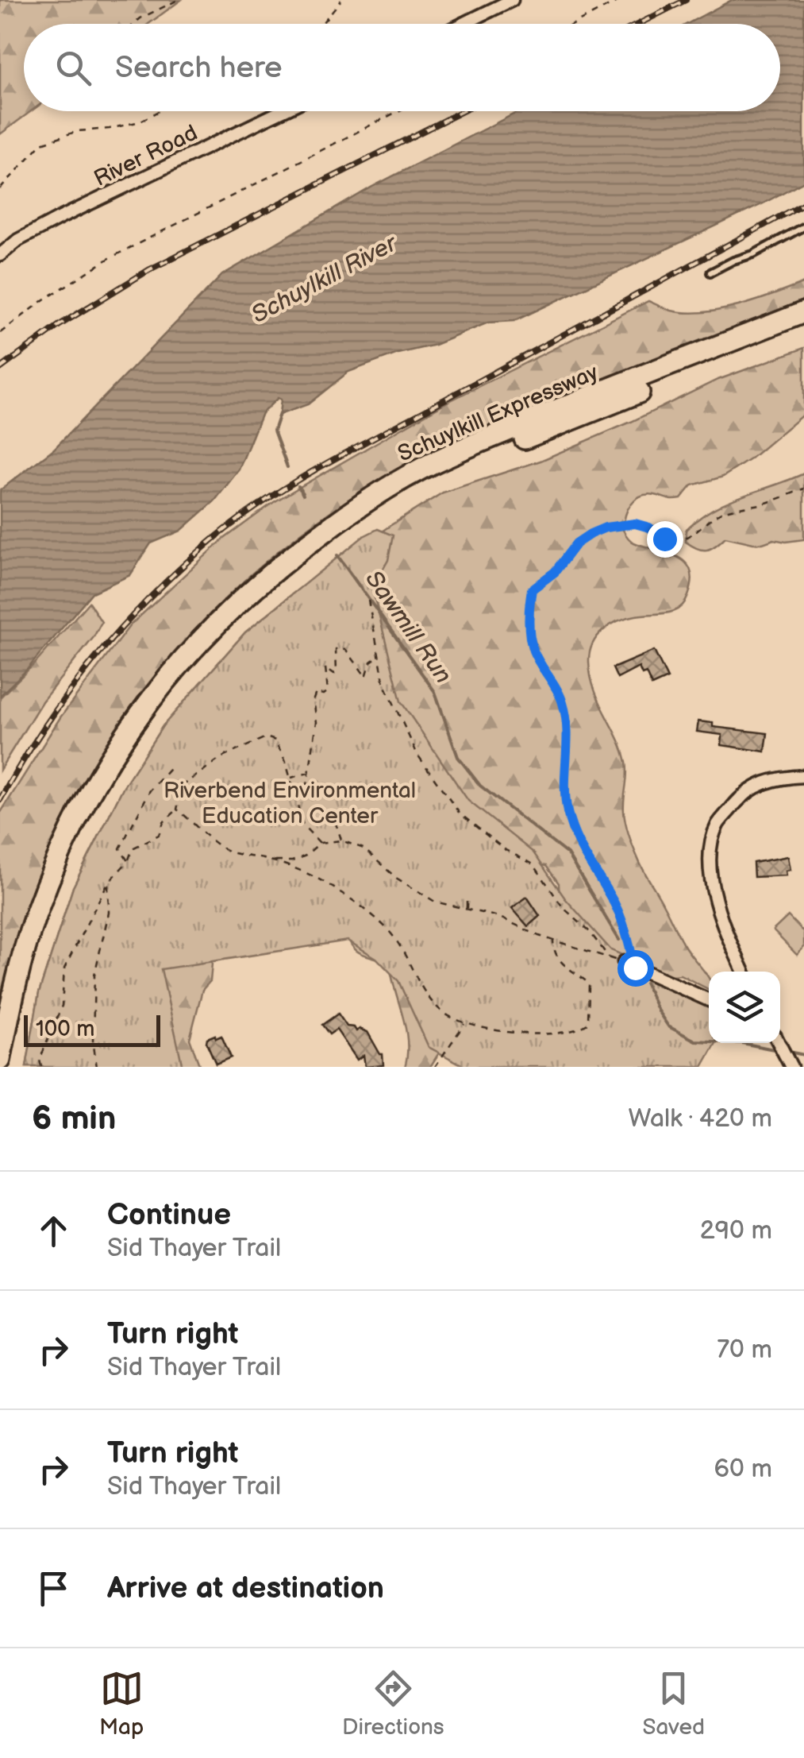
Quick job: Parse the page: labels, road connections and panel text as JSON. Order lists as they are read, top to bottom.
{
  "streets": {
    "highway": ["Schuylkill Expressway"],
    "street": ["River Road"]
  },
  "water": ["Schuylkill River", "Sawmill Run"],
  "parks": ["Riverbend Environmental Education Center"],
  "scale_bar": "100 m",
  "page": {
    "search": "Search here",
    "scale": "100 m",
    "heading": ["6 min", "Walk · 420 m"],
    "list": [
      ["Continue", "Sid Thayer Trail", "290 m"],
      ["Turn right", "Sid Thayer Trail", "70 m"],
      ["Turn right", "Sid Thayer Trail", "60 m"],
      "Arrive at destination"
    ],
    "nav": ["Map", "Directions", "Saved"]
  }
}
